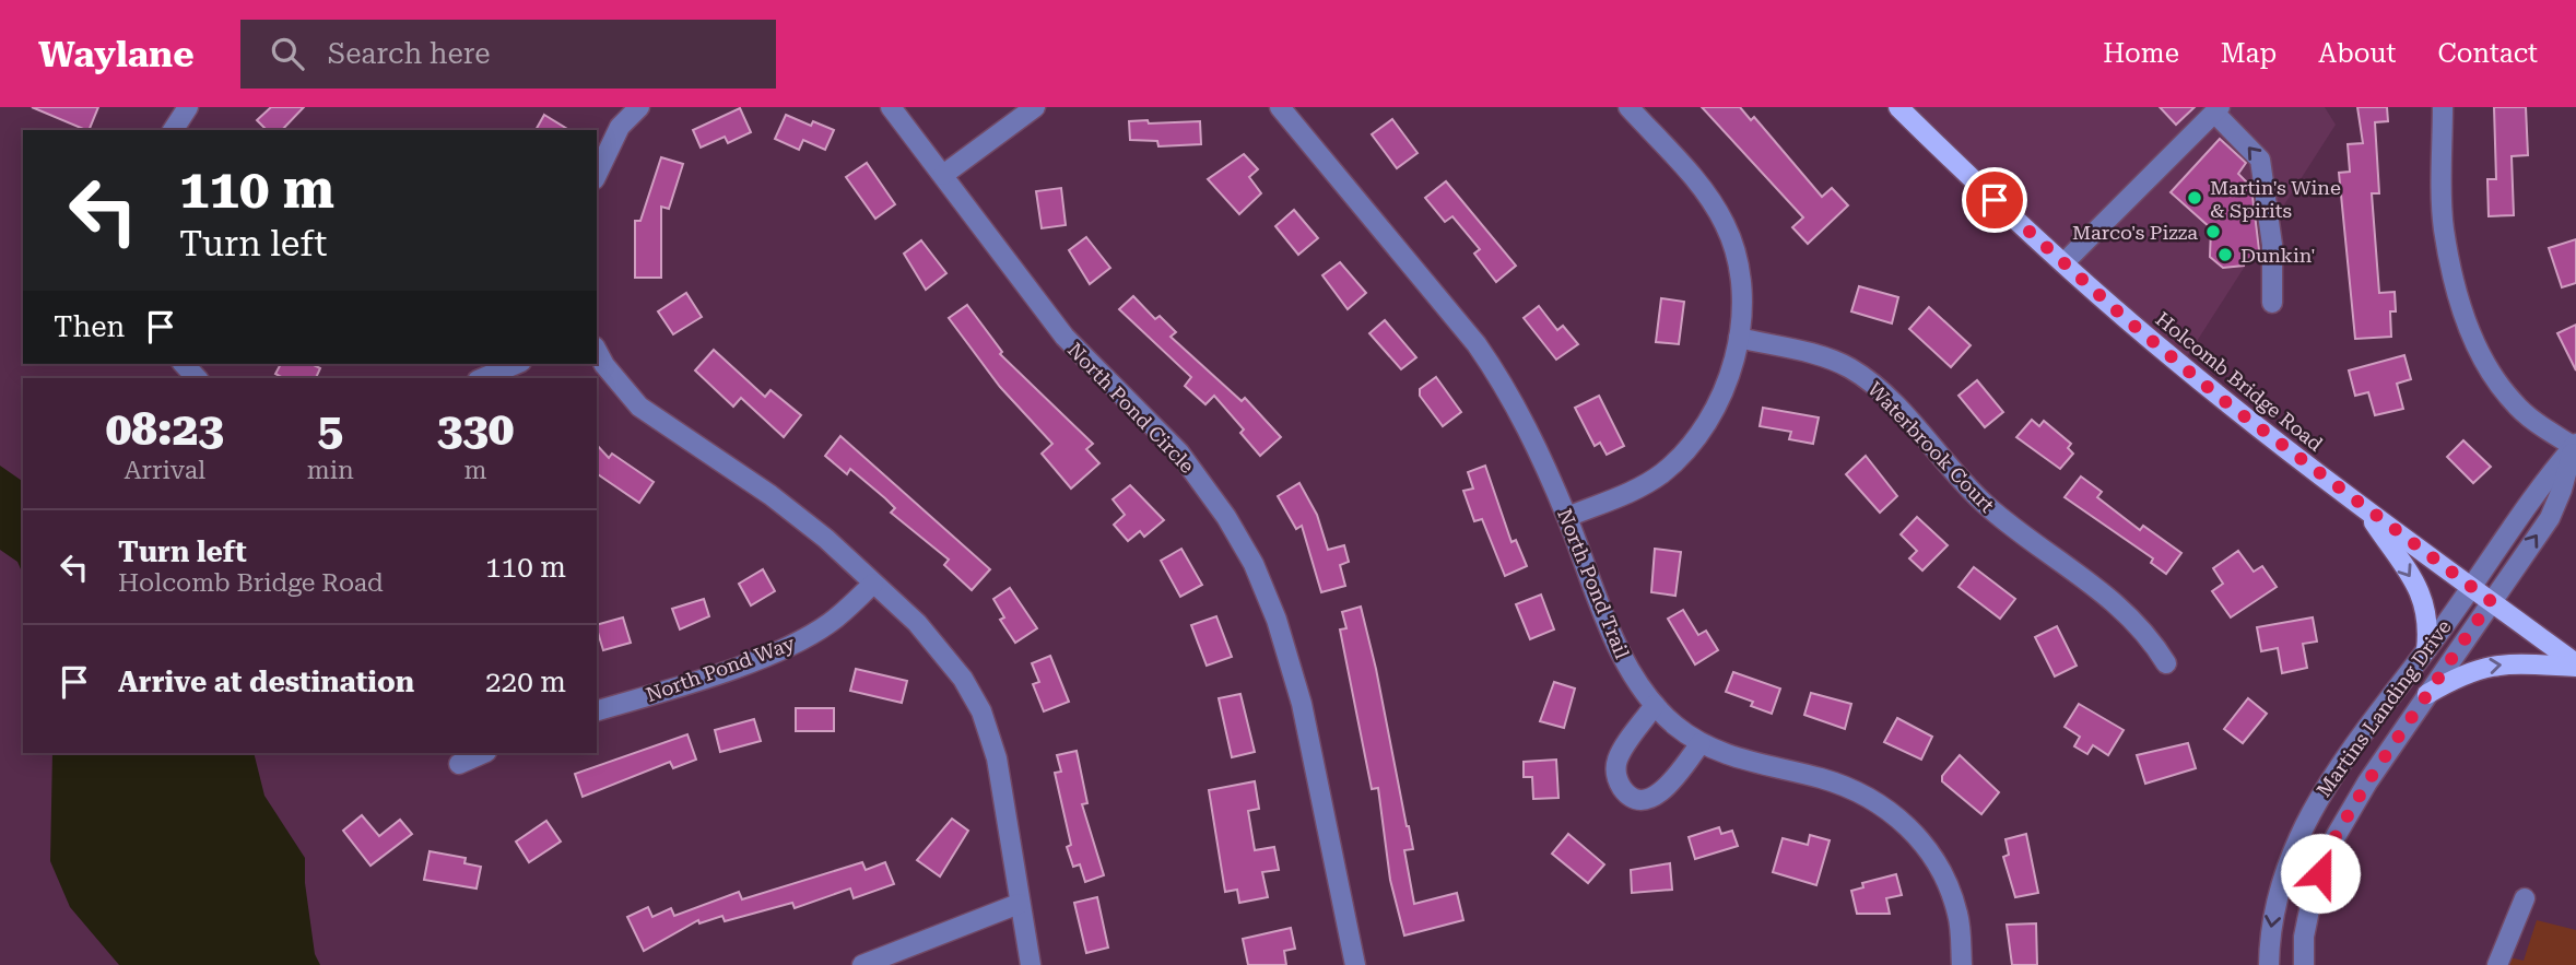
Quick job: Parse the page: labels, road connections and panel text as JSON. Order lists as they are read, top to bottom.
{
  "streets": {
    "main road": ["Holcomb Bridge Road"],
    "street": [
      "North Pond Circle",
      "Waterbrook Court",
      "North Pond Trail",
      "North Pond Way",
      "Martins Landing Drive"
    ]
  },
  "crossings": [
    ["Holcomb Bridge Road", "Martins Landing Drive"]
  ],
  "places": ["Martin's Wine & Spirits", "Marco's Pizza", "Dunkin'"],
  "page": {
    "header": "Waylane",
    "search": "Search here",
    "nav": [
      "Home",
      "Map",
      "About",
      "Contact"
    ],
    "turn": ["110 m", "Turn left"],
    "then": "Then",
    "eta": [
      "08:23",
      "Arrival",
      "5",
      "min",
      "330",
      "m"
    ],
    "list": [
      {
        "name": "Turn left",
        "note": "Holcomb Bridge Road",
        "value": "110 m"
      },
      {
        "name": "Arrive at destination",
        "value": "220 m"
      }
    ]
  }
}
